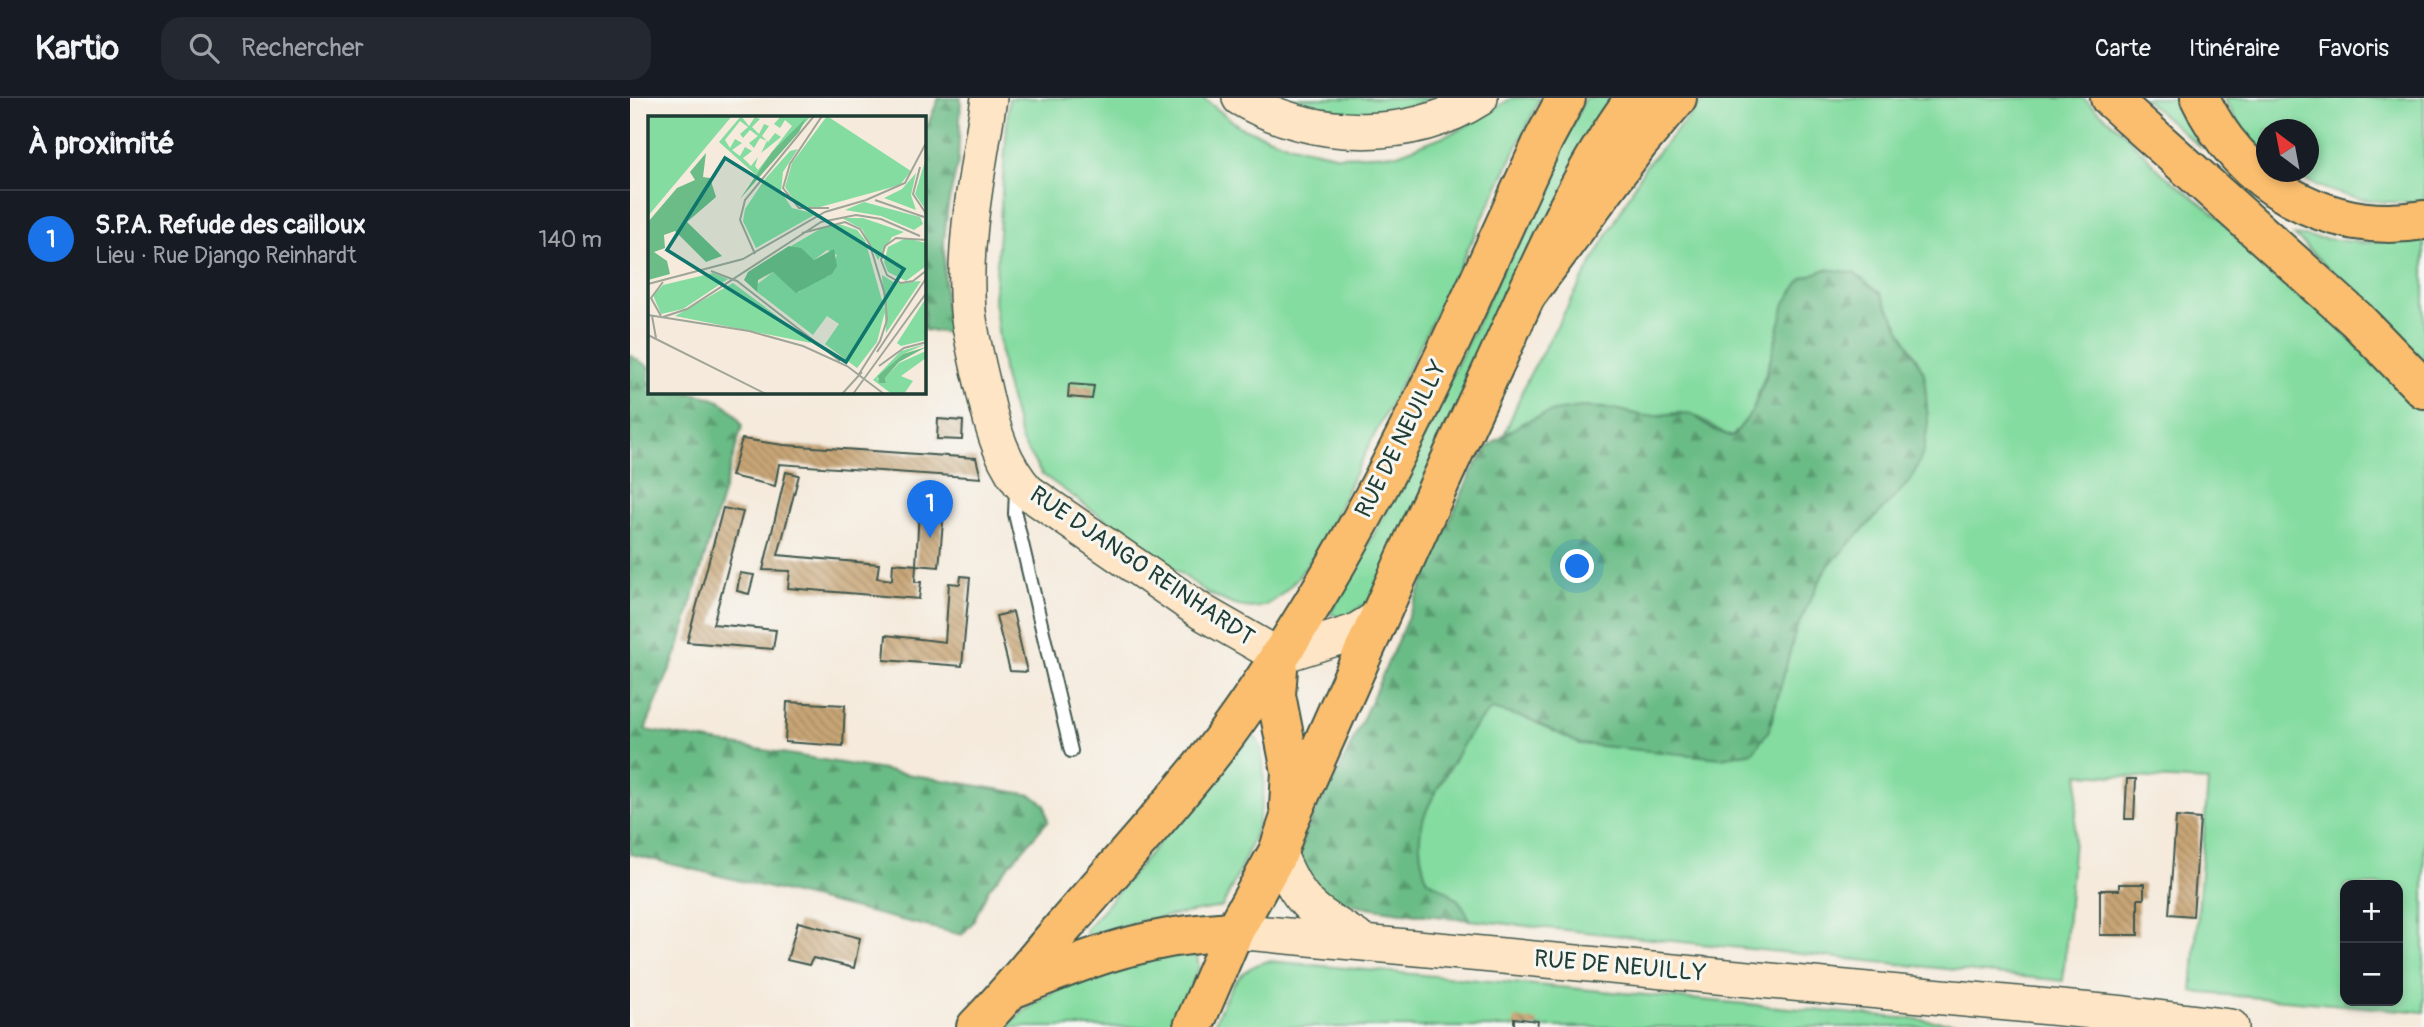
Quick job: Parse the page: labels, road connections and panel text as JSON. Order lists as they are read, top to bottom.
{
  "streets": {
    "main road": ["RUE DE NEUILLY", "RUE DJANGO REINHARDT"]
  },
  "crossings": [
    ["RUE DE NEUILLY", "RUE DJANGO REINHARDT"]
  ],
  "north": "top left",
  "page": {
    "header": "Kartio",
    "search": "Rechercher",
    "nav": ["Carte", "Itinéraire", "Favoris"],
    "heading": "À proximité",
    "list": [
      {
        "mark": "1",
        "name": "S.P.A. Refude des cailloux",
        "note": "Lieu · Rue Django Reinhardt",
        "value": "140 m"
      }
    ],
    "pins": "1",
    "map_buttons": ["+", "−"]
  }
}
